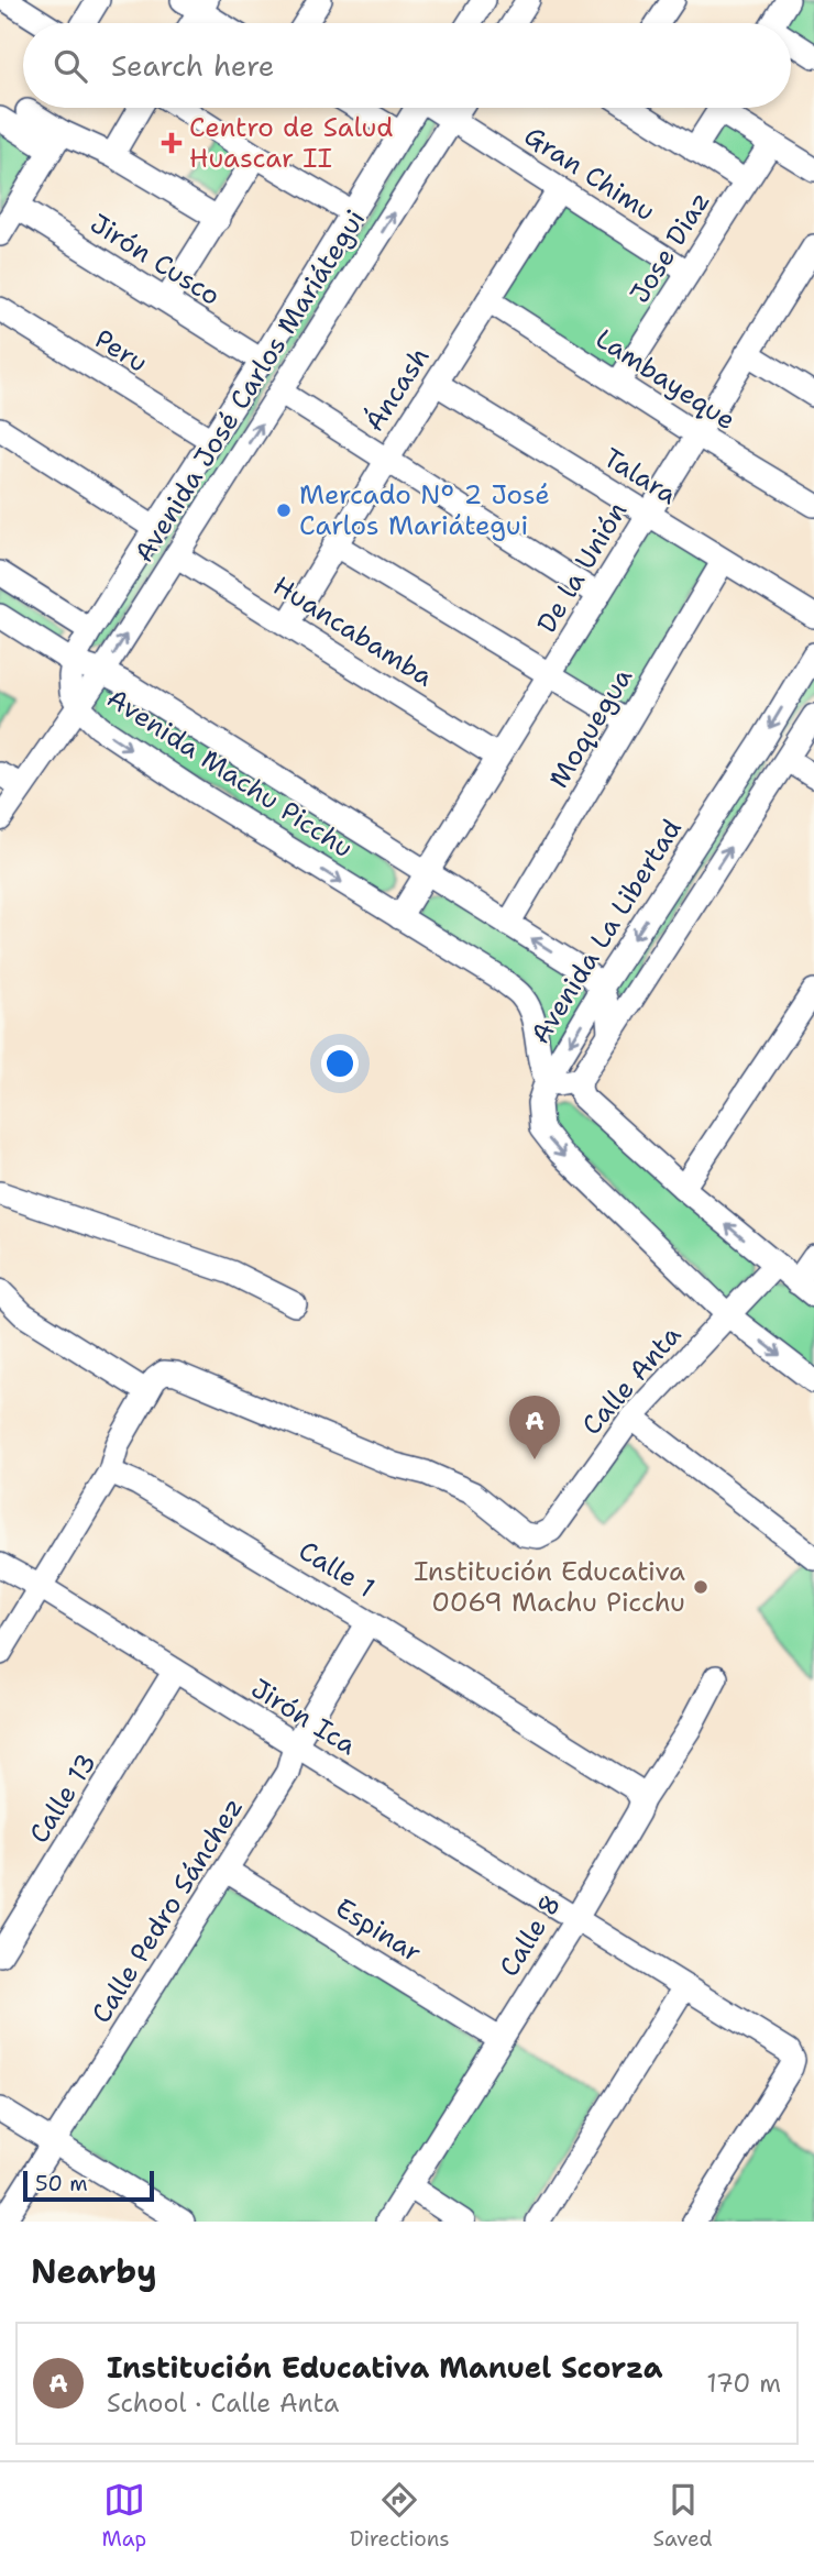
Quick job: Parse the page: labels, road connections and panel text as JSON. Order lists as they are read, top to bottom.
{
  "streets": {
    "street": [
      "Gran Chimu",
      "Jose Diaz",
      "Jirón Cusco",
      "Peru",
      "Lambayeque",
      "Avenida José Carlos Mariátegui",
      "Áncash",
      "Talara",
      "De la Unión",
      "Huancabamba",
      "Moquegua",
      "Avenida Machu Picchu",
      "Avenida La Libertad",
      "Calle Anta",
      "Calle 1",
      "Jirón Ica",
      "Calle 13",
      "Calle Pedro Sánchez",
      "Espinar",
      "Calle 8"
    ]
  },
  "crossings": [
    ["Gran Chimu", "Jose Diaz"],
    ["Gran Chimu", "Avenida José Carlos Mariátegui"],
    ["Gran Chimu", "Áncash"],
    ["Jose Diaz", "Lambayeque"],
    ["Jirón Cusco", "Avenida José Carlos Mariátegui"],
    ["Peru", "Avenida José Carlos Mariátegui"],
    ["Lambayeque", "Áncash"],
    ["Lambayeque", "De la Unión"],
    ["Avenida José Carlos Mariátegui", "Huancabamba"],
    ["Avenida José Carlos Mariátegui", "Avenida Machu Picchu"],
    ["Áncash", "Talara"],
    ["Áncash", "Huancabamba"],
    ["Talara", "De la Unión"],
    ["Talara", "Moquegua"],
    ["De la Unión", "Huancabamba"],
    ["De la Unión", "Avenida Machu Picchu"],
    ["Moquegua", "Avenida Machu Picchu"],
    ["Avenida Machu Picchu", "Avenida La Libertad"],
    ["Avenida Machu Picchu", "Calle Anta"],
    ["Calle 1", "Calle Pedro Sánchez"],
    ["Calle 1", "Calle 8"],
    ["Jirón Ica", "Calle 13"],
    ["Jirón Ica", "Calle Pedro Sánchez"],
    ["Jirón Ica", "Calle 8"],
    ["Calle Pedro Sánchez", "Espinar"],
    ["Espinar", "Calle 8"]
  ],
  "places": {
    "health": ["Centro de Salud Huascar II"],
    "other": ["Mercado Nº 2 José Carlos Mariátegui", "Institución Educativa 0069 Machu Picchu"]
  },
  "scale_bar": "50 m",
  "page": {
    "search": "Search here",
    "pins": "A",
    "scale": "50 m",
    "heading": "Nearby",
    "list": [
      {
        "mark": "A",
        "name": "Institución Educativa Manuel Scorza",
        "note": "School · Calle Anta",
        "value": "170 m"
      }
    ],
    "nav": ["Map", "Directions", "Saved"]
  }
}
